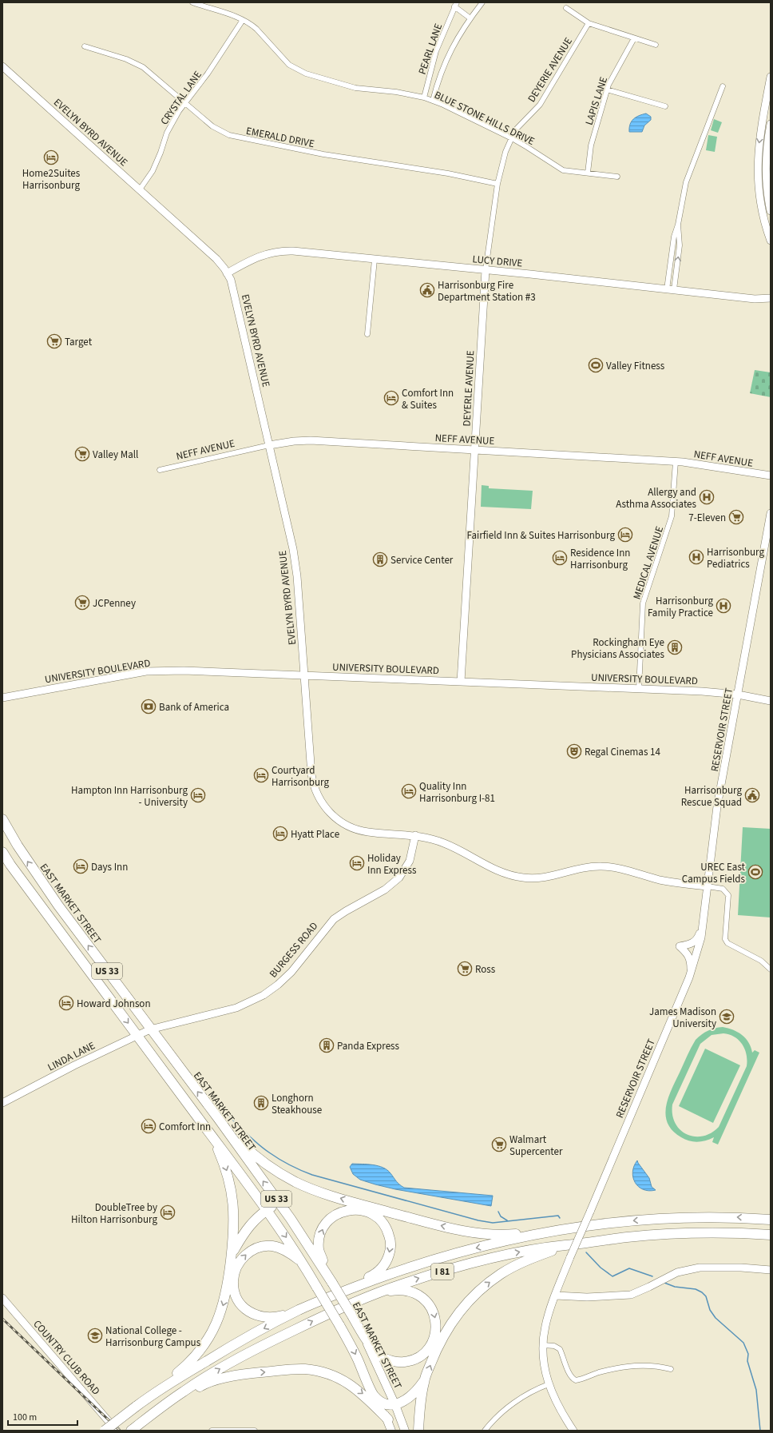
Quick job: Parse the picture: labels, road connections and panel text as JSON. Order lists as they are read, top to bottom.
{
  "streets": {
    "highway": ["EAST MARKET STREET", "US 33", "I 81"],
    "street": [
      "PEARL LANE",
      "DEYERIE AVENUE",
      "CRYSTAL LANE",
      "LAPIS LANE",
      "BLUE STONE HILLS DRIVE",
      "EVELYN BYRD AVENUE",
      "EMERALD DRIVE",
      "LUCY DRIVE",
      "DEYERLE AVENUE",
      "NEFF AVENUE",
      "MEDICAL AVENUE",
      "UNIVERSITY BOULEVARD",
      "RESERVOIR STREET",
      "BURGESS ROAD",
      "LINDA LANE",
      "COUNTRY CLUB ROAD"
    ]
  },
  "crossings": [
    ["PEARL LANE", "BLUE STONE HILLS DRIVE"],
    ["DEYERIE AVENUE", "BLUE STONE HILLS DRIVE"],
    ["DEYERIE AVENUE", "DEYERLE AVENUE"],
    ["CRYSTAL LANE", "BLUE STONE HILLS DRIVE"],
    ["CRYSTAL LANE", "EVELYN BYRD AVENUE"],
    ["CRYSTAL LANE", "EMERALD DRIVE"],
    ["LAPIS LANE", "BLUE STONE HILLS DRIVE"],
    ["BLUE STONE HILLS DRIVE", "DEYERLE AVENUE"],
    ["EVELYN BYRD AVENUE", "LUCY DRIVE"],
    ["EVELYN BYRD AVENUE", "NEFF AVENUE"],
    ["EVELYN BYRD AVENUE", "UNIVERSITY BOULEVARD"],
    ["EVELYN BYRD AVENUE", "RESERVOIR STREET"],
    ["EVELYN BYRD AVENUE", "BURGESS ROAD"],
    ["EMERALD DRIVE", "DEYERLE AVENUE"],
    ["LUCY DRIVE", "DEYERLE AVENUE"],
    ["DEYERLE AVENUE", "NEFF AVENUE"],
    ["DEYERLE AVENUE", "UNIVERSITY BOULEVARD"],
    ["NEFF AVENUE", "MEDICAL AVENUE"],
    ["MEDICAL AVENUE", "UNIVERSITY BOULEVARD"],
    ["UNIVERSITY BOULEVARD", "RESERVOIR STREET"],
    ["EAST MARKET STREET", "BURGESS ROAD"],
    ["EAST MARKET STREET", "LINDA LANE"],
    ["BURGESS ROAD", "LINDA LANE"],
    ["US 33", "LINDA LANE"]
  ],
  "places": {
    "hotel": [
      "Home2Suites Harrisonburg",
      "Comfort Inn & Suites",
      "Fairfield Inn & Suites Harrisonburg",
      "Residence Inn Harrisonburg",
      "Courtyard Harrisonburg",
      "Quality Inn Harrisonburg I-81",
      "Hampton Inn Harrisonburg - University",
      "Hyatt Place",
      "Holiday Inn Express",
      "Days Inn",
      "Howard Johnson",
      "Comfort Inn",
      "DoubleTree by Hilton Harrisonburg"
    ],
    "public building": ["Harrisonburg Fire Department Station #3", "Harrisonburg Rescue Squad"],
    "supermarket": [
      "Target",
      "Valley Mall",
      "7-Eleven",
      "JCPenney",
      "Ross",
      "Walmart Supercenter"
    ],
    "sports": ["Valley Fitness", "UREC East Campus Fields"],
    "hospital": ["Allergy and Asthma Associates", "Harrisonburg Pediatrics", "Harrisonburg Family Practice"],
    "building": [
      "Service Center",
      "Rockingham Eye Physicians Associates",
      "Panda Express",
      "Longhorn Steakhouse"
    ],
    "bank": ["Bank of America"],
    "theatre": ["Regal Cinemas 14"],
    "school or university": ["James Madison University", "National College - Harrisonburg Campus"]
  },
  "scale_bar": "100 m"
}
